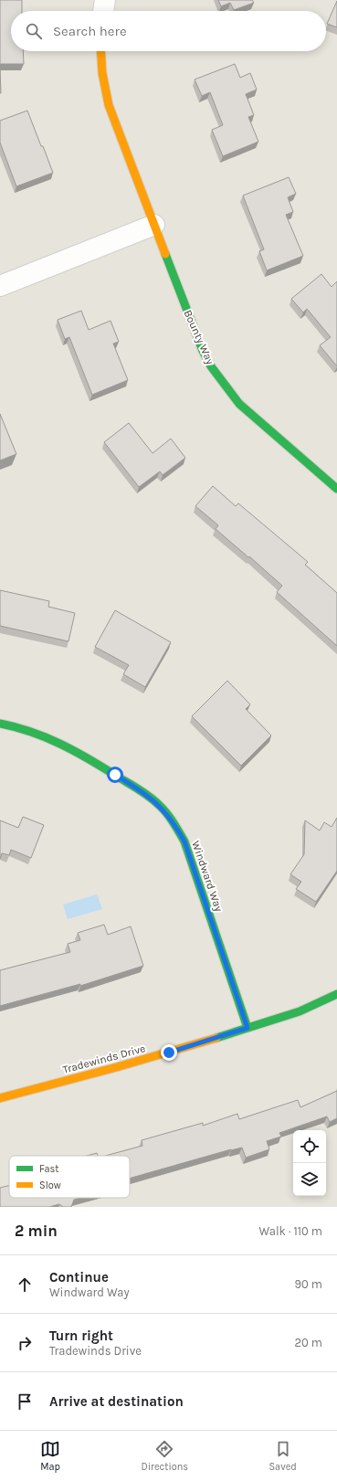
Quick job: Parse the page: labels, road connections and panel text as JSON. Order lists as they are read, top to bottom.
{
  "streets": {
    "street": ["Bounty Way", "Windward Way", "Tradewinds Drive"]
  },
  "crossings": [
    ["Windward Way", "Tradewinds Drive"]
  ],
  "legend": ["Fast", "Slow"],
  "page": {
    "search": "Search here",
    "heading": ["2 min", "Walk · 110 m"],
    "list": [
      ["Continue", "Windward Way", "90 m"],
      ["Turn right", "Tradewinds Drive", "20 m"],
      "Arrive at destination"
    ],
    "nav": ["Map", "Directions", "Saved"]
  }
}
